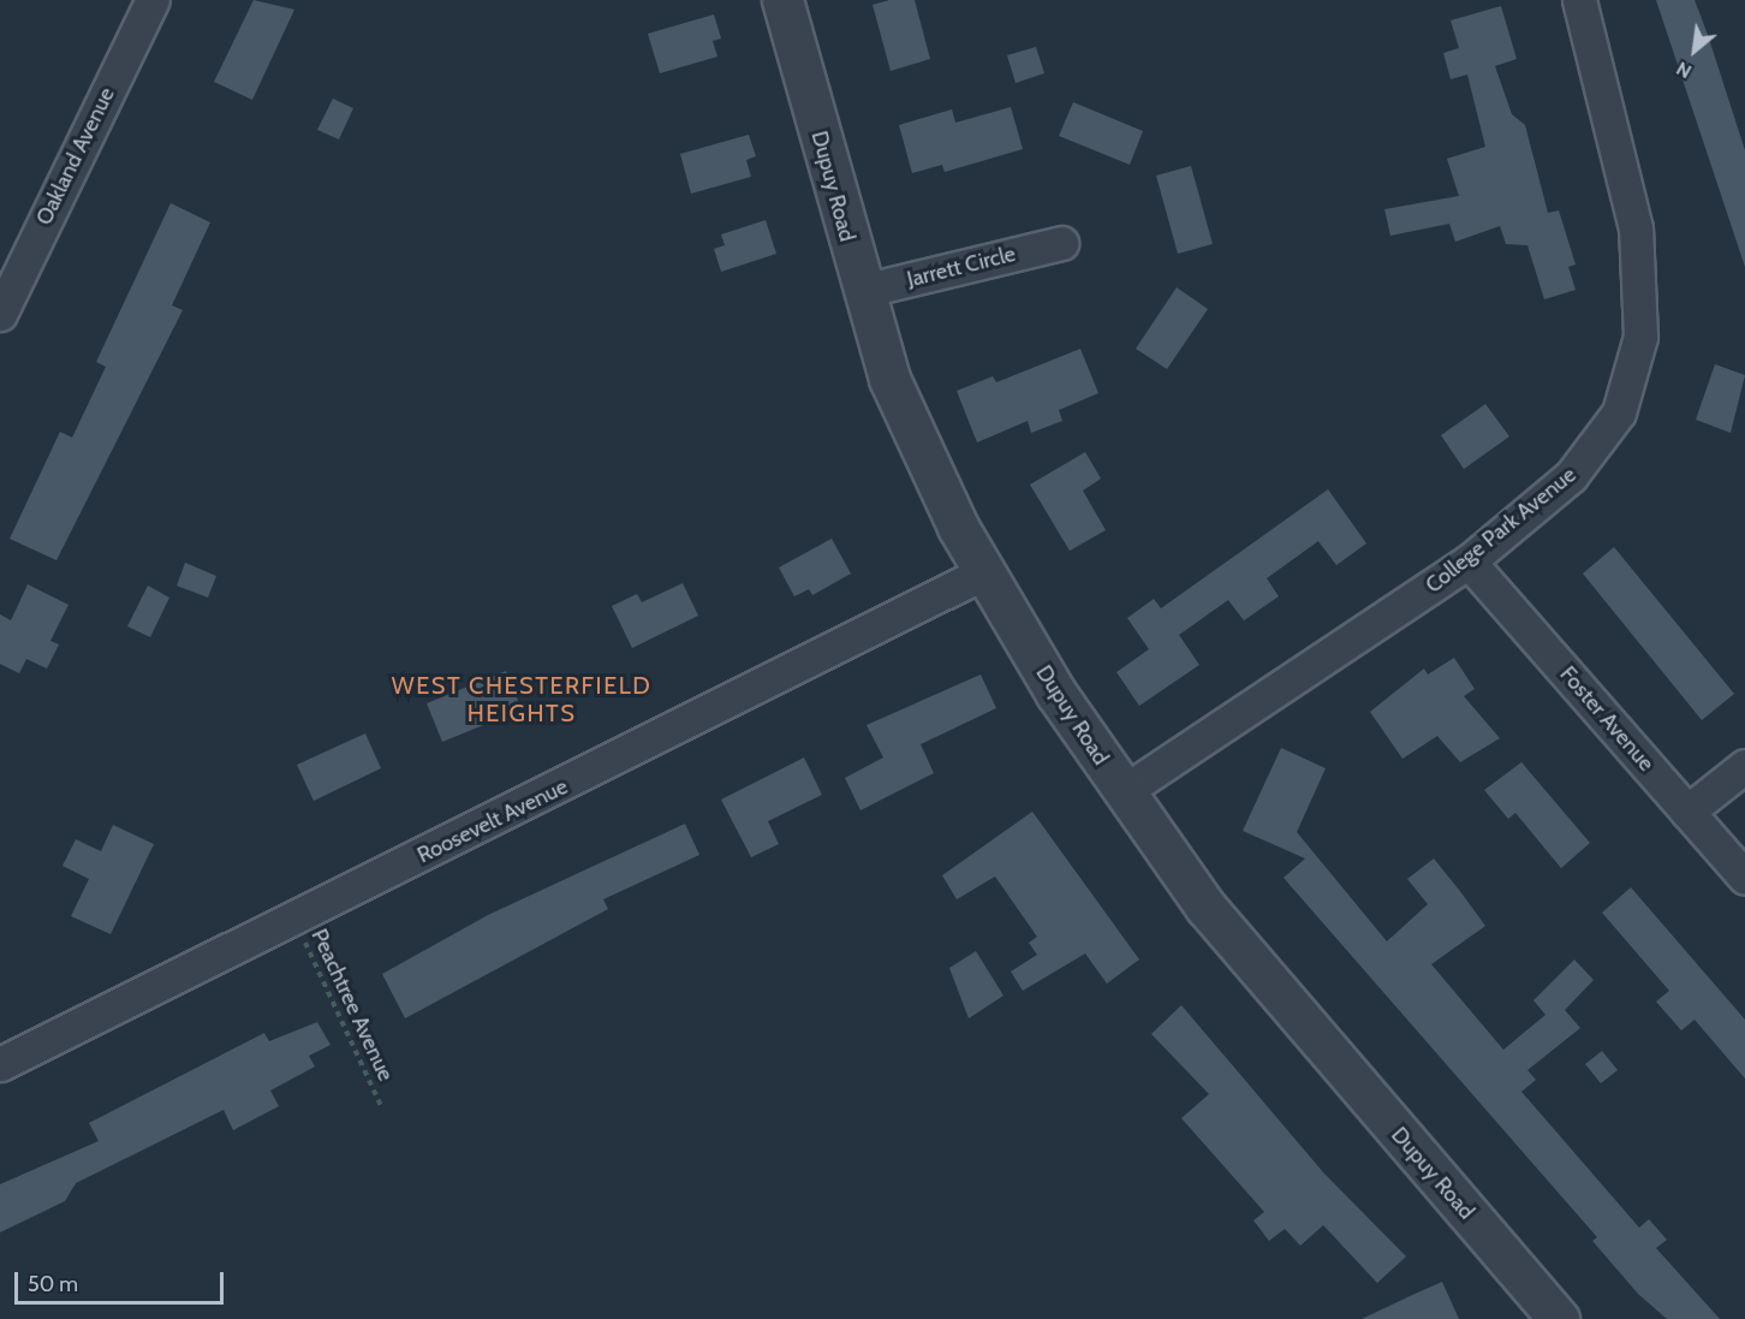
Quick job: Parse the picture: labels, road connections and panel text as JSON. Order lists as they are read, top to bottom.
{
  "streets": {
    "street": [
      "Oakland Avenue",
      "Dupuy Road",
      "Jarrett Circle",
      "College Park Avenue",
      "Foster Avenue",
      "Roosevelt Avenue"
    ],
    "path": ["Peachtree Avenue"]
  },
  "crossings": [
    ["Dupuy Road", "Jarrett Circle"],
    ["Dupuy Road", "College Park Avenue"],
    ["Dupuy Road", "Roosevelt Avenue"],
    ["College Park Avenue", "Foster Avenue"],
    ["Roosevelt Avenue", "Peachtree Avenue"]
  ],
  "districts": ["WEST CHESTERFIELD HEIGHTS"],
  "scale_bar": "50 m",
  "north": "bottom left"
}
